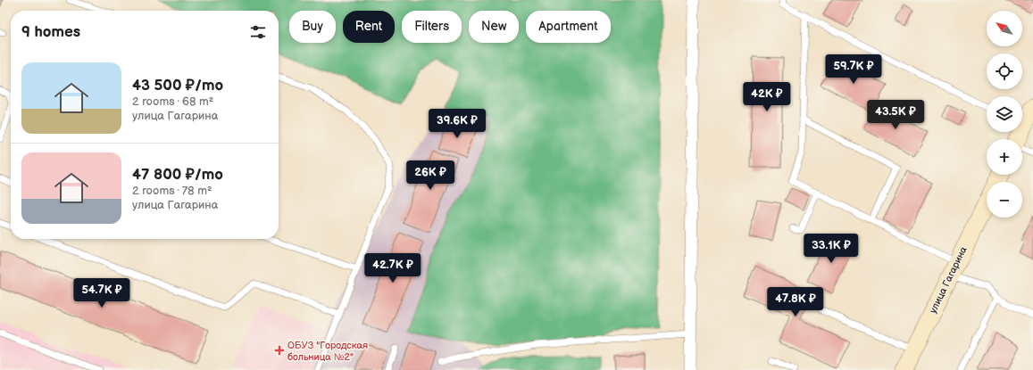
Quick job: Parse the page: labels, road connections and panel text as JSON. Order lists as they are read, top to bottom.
{
  "streets": {
    "main road": ["улица Гагарина"]
  },
  "places": {
    "health": ["ОБУЗ \"Городская больница №2\""]
  },
  "north": "top left",
  "page": {
    "map_buttons": ["+", "−"],
    "chip": [
      "Buy",
      "Rent",
      "Filters",
      "New",
      "Apartment"
    ],
    "heading": "9 homes",
    "list": [
      {
        "name": "43 500 ₽/mo",
        "note": "2 rooms · 68 m² · улица Гагарина"
      },
      {
        "name": "47 800 ₽/mo",
        "note": "2 rooms · 78 m² · улица Гагарина"
      }
    ],
    "price": [
      "59.7K ₽",
      "42K ₽",
      "43.5K ₽",
      "39.6K ₽",
      "26K ₽",
      "33.1K ₽",
      "42.7K ₽",
      "54.7K ₽",
      "47.8K ₽"
    ]
  }
}
